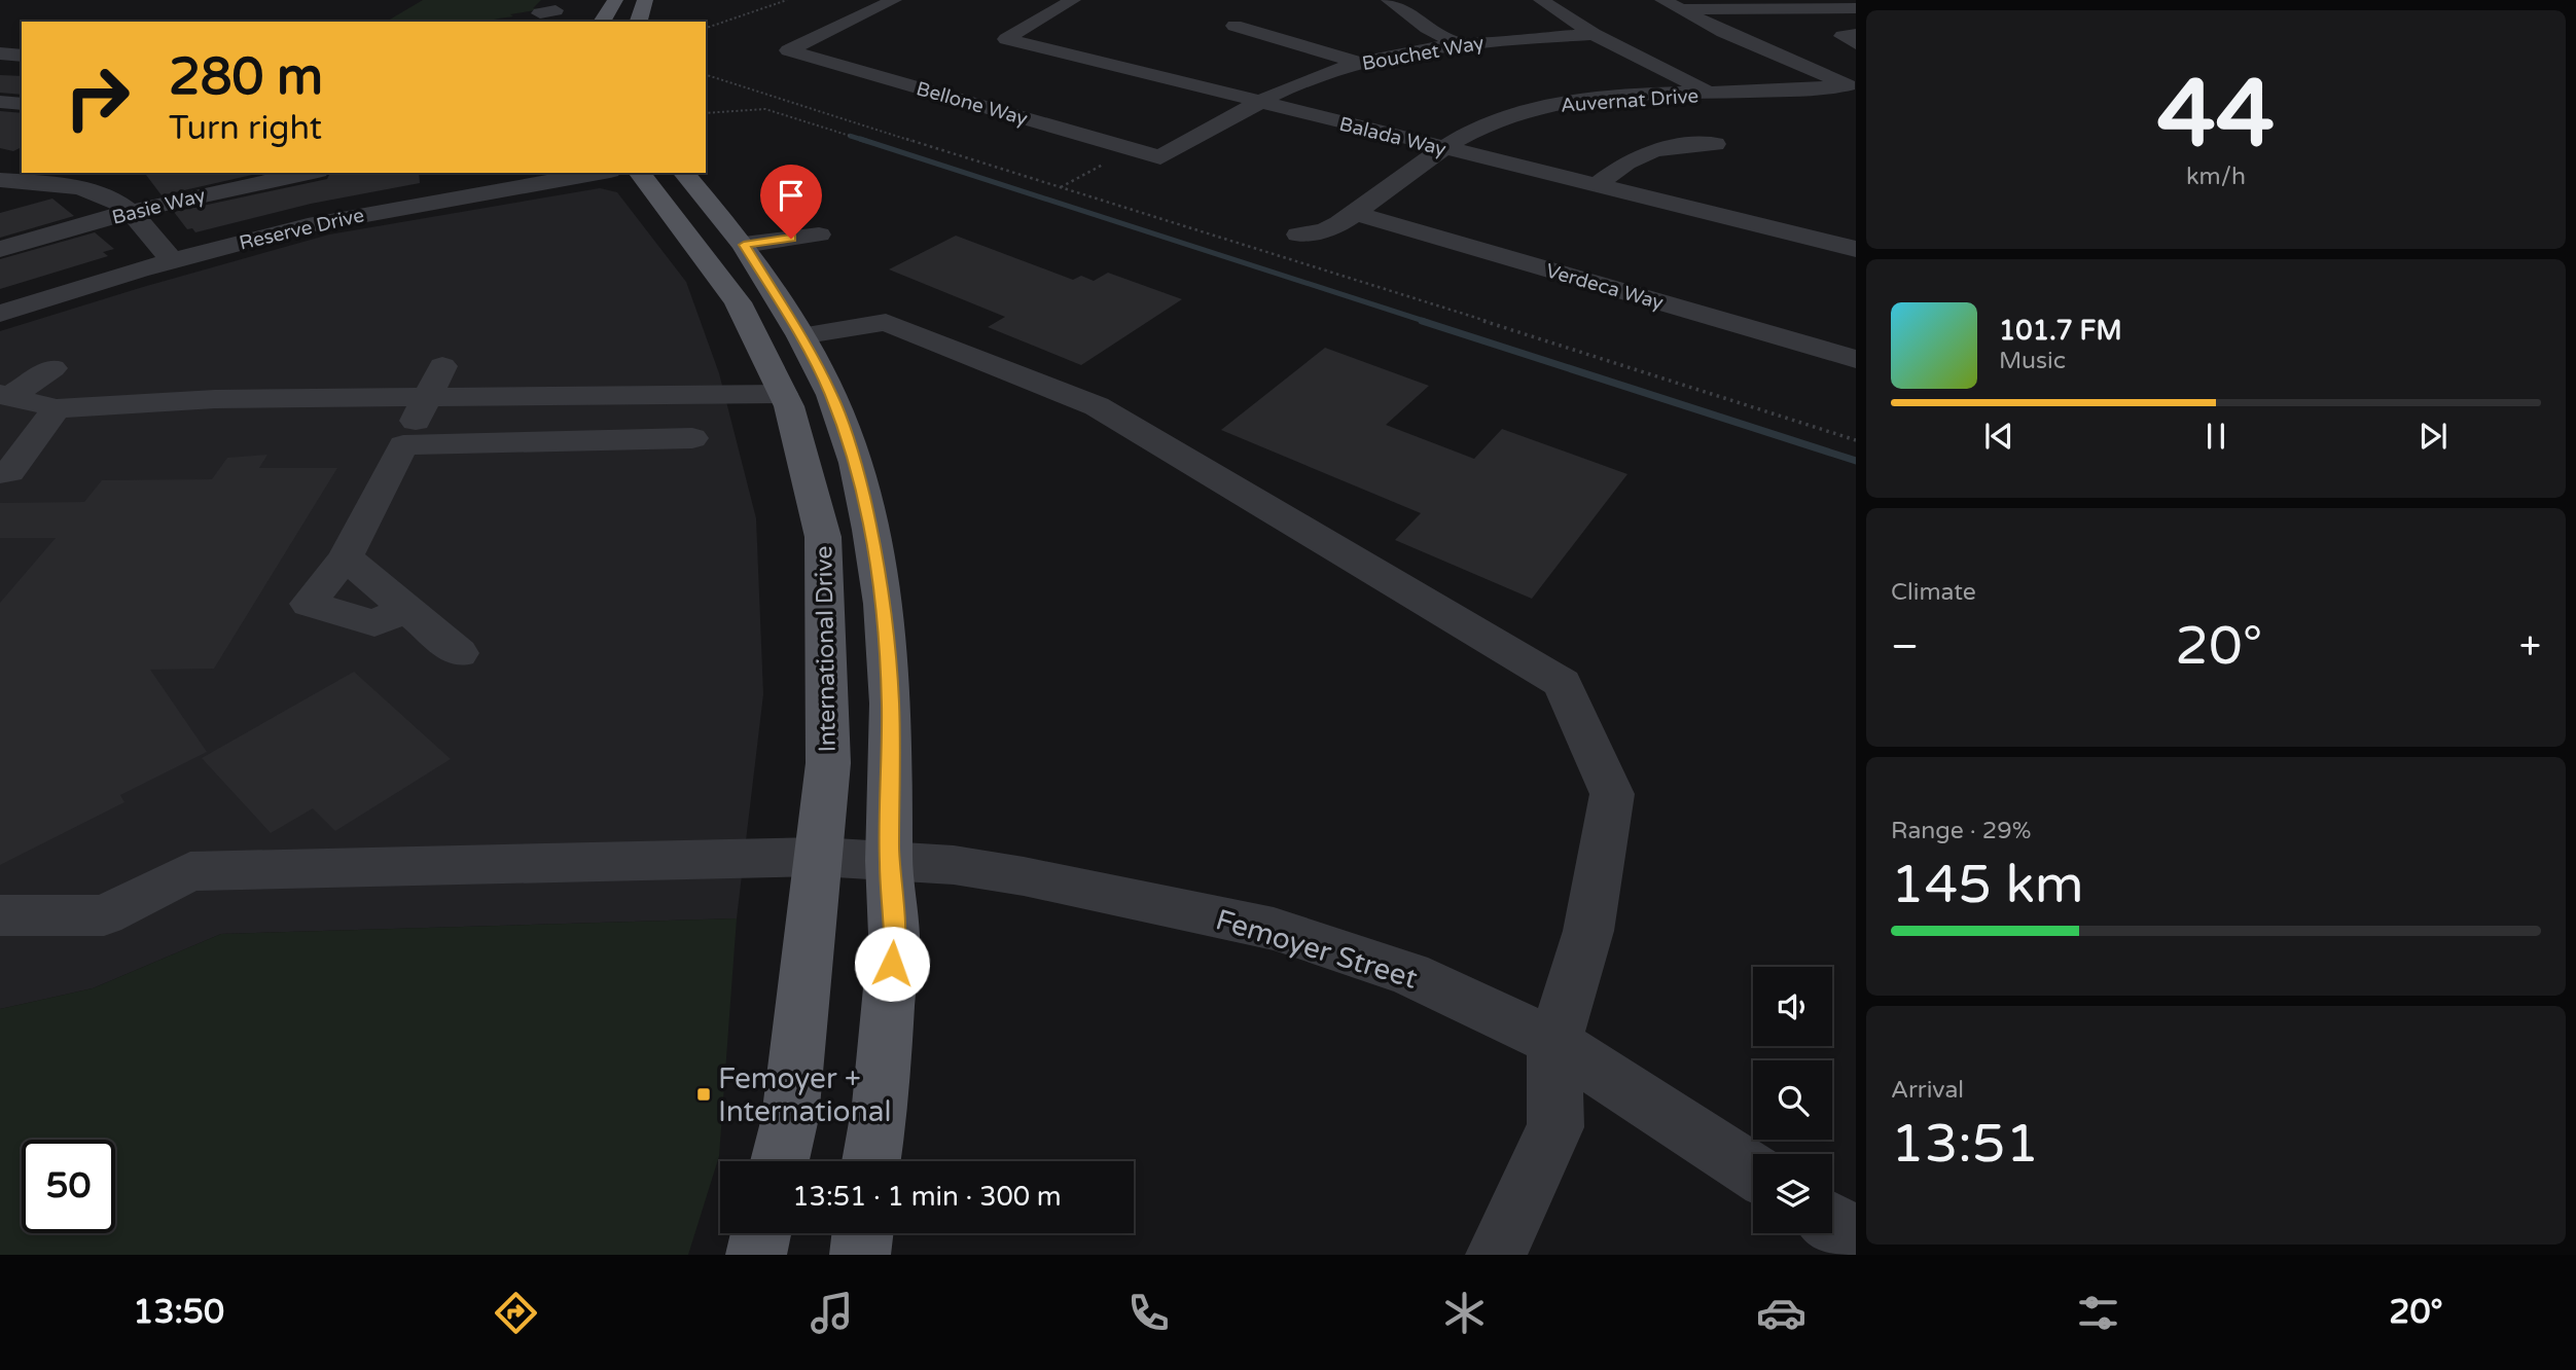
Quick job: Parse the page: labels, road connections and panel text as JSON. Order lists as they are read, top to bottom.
{
  "streets": {
    "main road": ["International Drive"],
    "street": [
      "Bouchet Way",
      "Auvernat Drive",
      "Bellone Way",
      "Balada Way",
      "Basie Way",
      "Reserve Drive",
      "Verdeca Way",
      "Femoyer Street"
    ]
  },
  "crossings": [
    ["Bouchet Way", "Bellone Way"],
    ["Bouchet Way", "Balada Way"],
    ["Auvernat Drive", "Balada Way"],
    ["Auvernat Drive", "Verdeca Way"],
    ["Bellone Way", "Balada Way"],
    ["International Drive", "Femoyer Street"]
  ],
  "places": {
    "transit": ["Femoyer + International"]
  },
  "page": {
    "tile": [
      ["44", "km/h"],
      "Climate",
      ["Range · 29%", "145 km"],
      ["Arrival", "13:51"]
    ],
    "turn": ["280 m", "Turn right"],
    "song": ["101.7 FM", "Music"],
    "heat": ["−", "20°", "+"],
    "limit": "50",
    "trip": "13:51 · 1 min · 300 m",
    "tabs": ["13:50", "20°"]
  }
}
